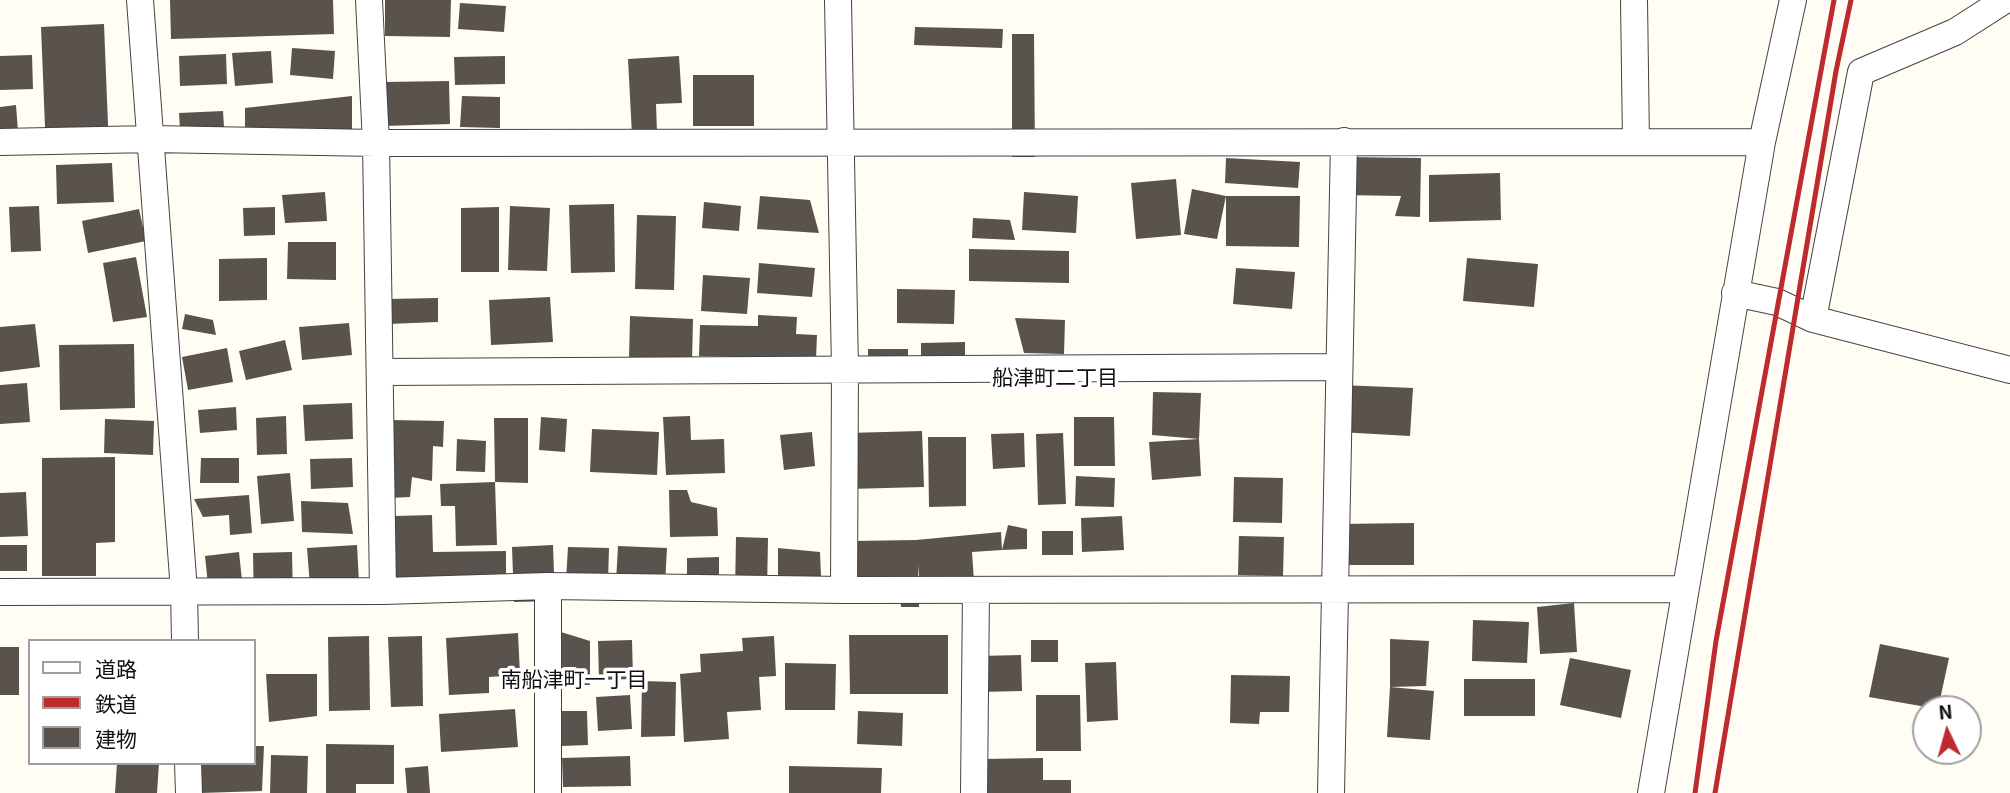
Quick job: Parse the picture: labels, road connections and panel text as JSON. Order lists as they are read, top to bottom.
{
  "districts": ["船津町二丁目", "南船津町一丁目"],
  "legend": ["道路", "鉄道", "建物"],
  "north": "top"
}
